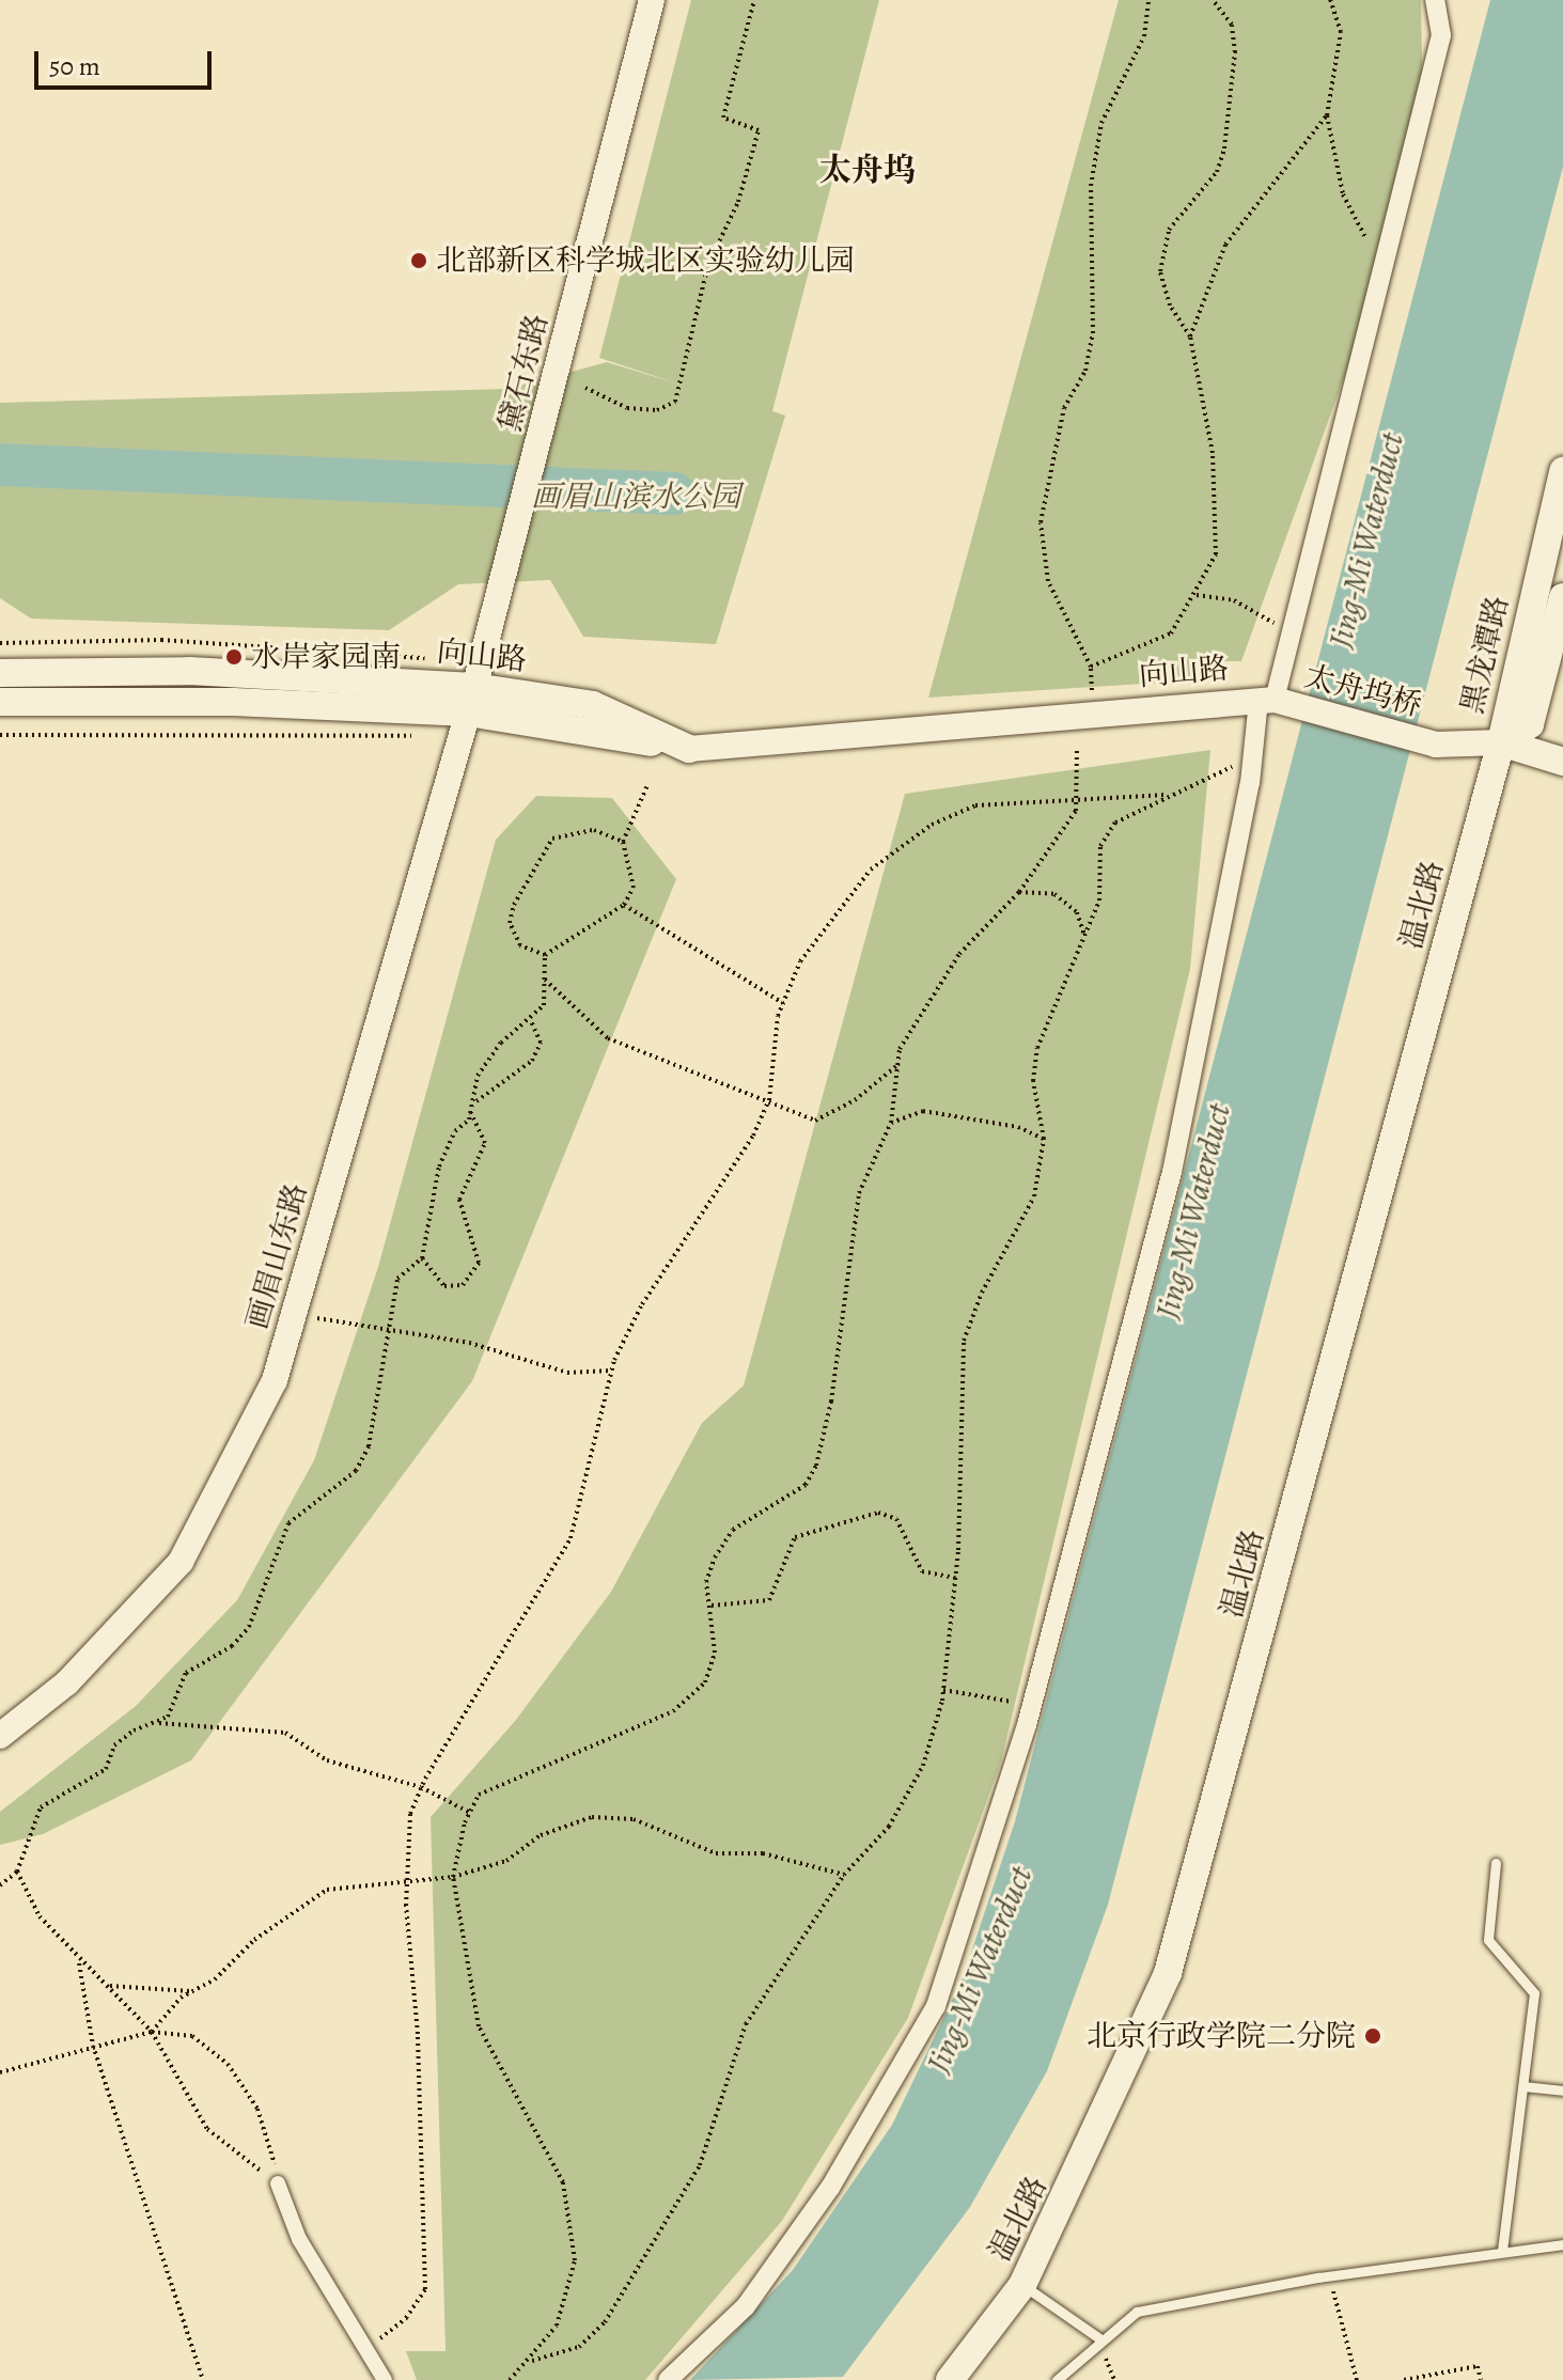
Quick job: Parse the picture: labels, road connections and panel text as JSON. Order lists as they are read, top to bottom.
{
  "streets": {
    "main road": ["黑龙潭路", "向山路", "温北路"],
    "street": ["黛石东路", "太舟坞桥", "画眉山东路"]
  },
  "crossings": [
    ["黛石东路", "向山路"],
    ["黛石东路", "画眉山东路"],
    ["黑龙潭路", "太舟坞桥"],
    ["黑龙潭路", "温北路"],
    ["向山路", "太舟坞桥"],
    ["向山路", "画眉山东路"],
    ["太舟坞桥", "温北路"]
  ],
  "districts": ["太舟坞"],
  "water": ["Jing-Mi Waterduct"],
  "parks": ["画眉山滨水公园"],
  "places": ["北部新区科学城北区实验幼儿园", "水岸家园南", "北京行政学院二分院"],
  "scale_bar": "50 m"
}
